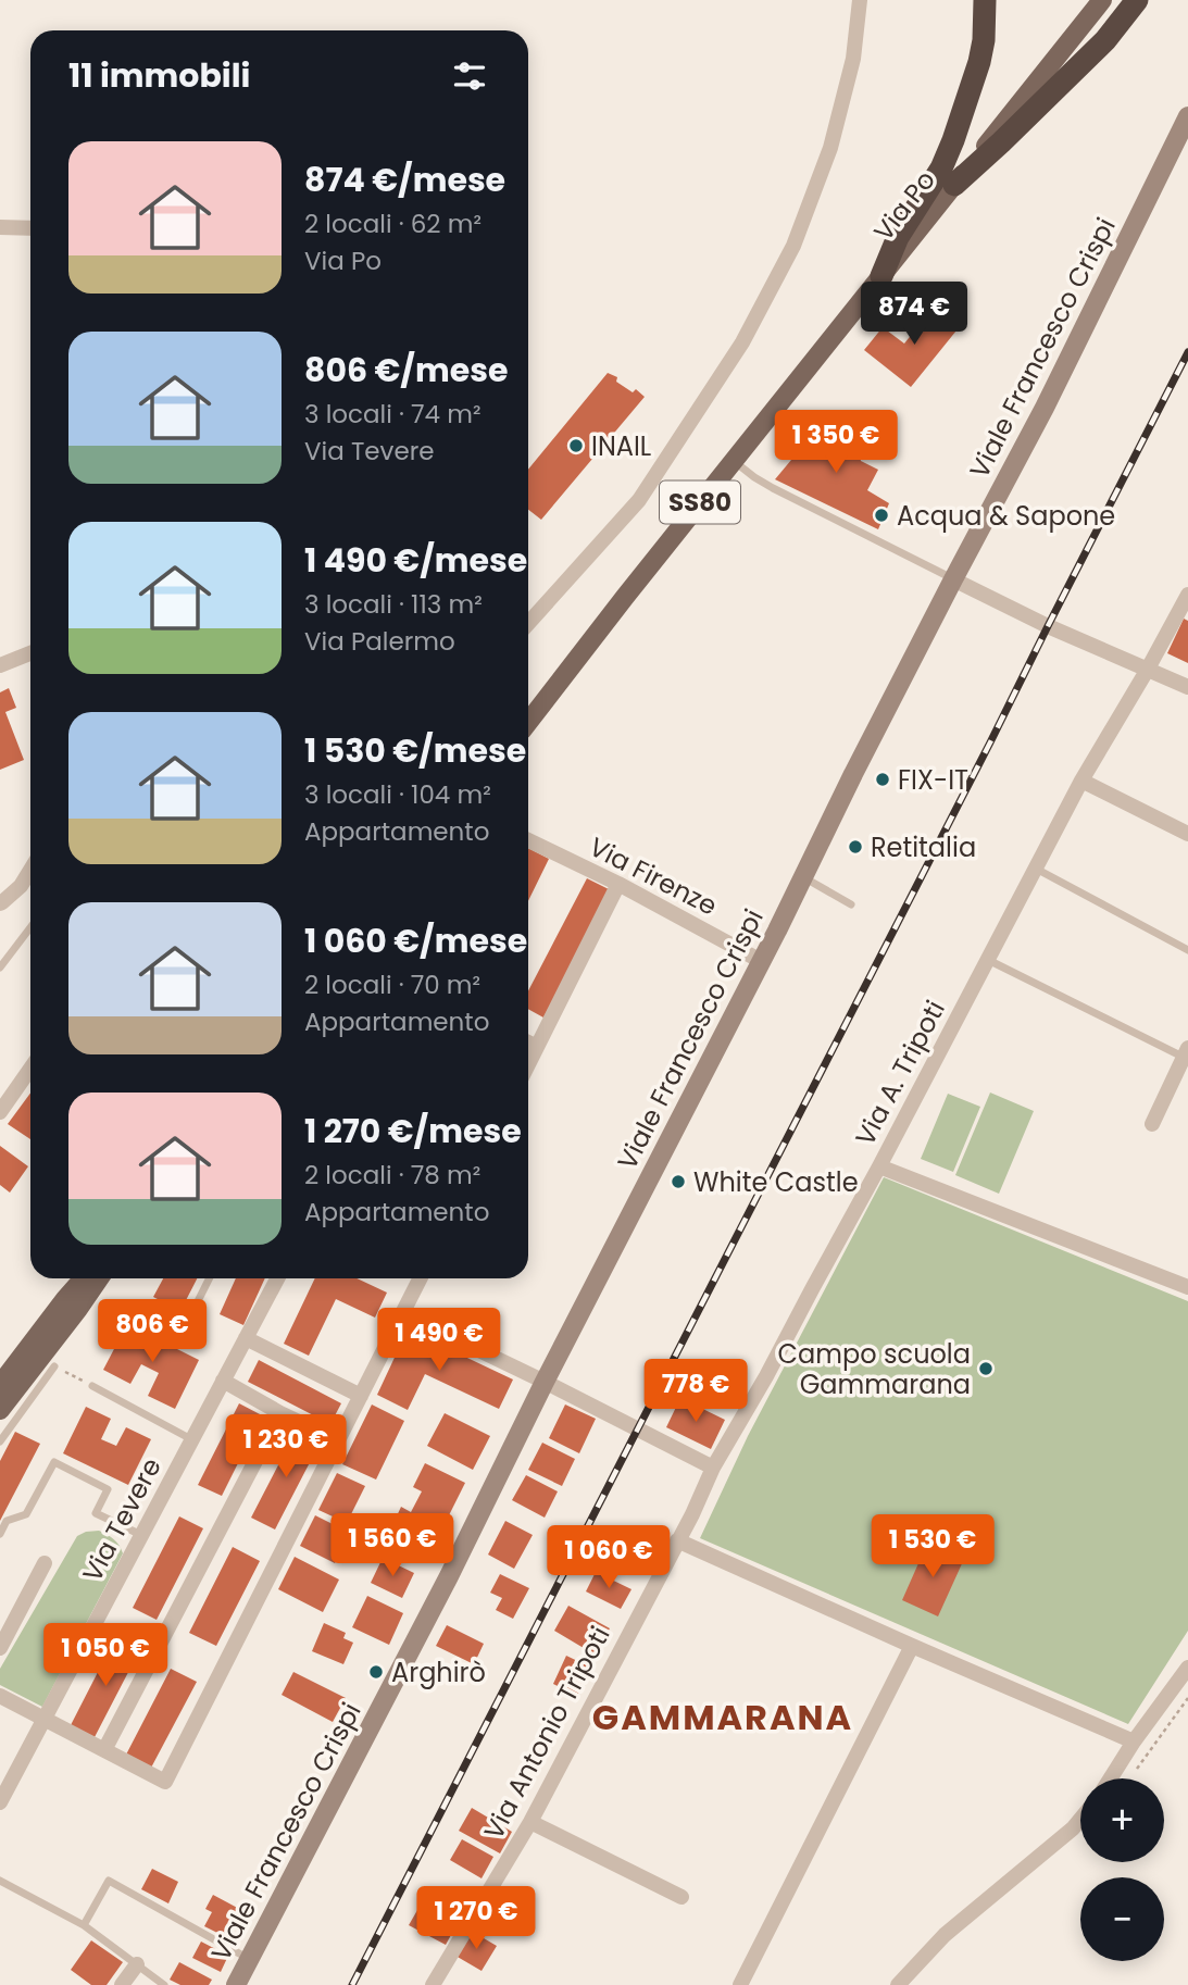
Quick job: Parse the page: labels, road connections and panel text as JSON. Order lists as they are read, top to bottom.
{
  "streets": {
    "main road": ["Via Po", "SS80"],
    "street": [
      "Viale Francesco Crispi",
      "Via Firenze",
      "Via A. Tripoti",
      "Via Tevere",
      "Via Antonio Tripoti"
    ]
  },
  "crossings": [
    ["Viale Francesco Crispi", "Via Firenze"],
    ["Via A. Tripoti", "Via Antonio Tripoti"]
  ],
  "districts": ["GAMMARANA"],
  "places": [
    "INAIL",
    "Acqua & Sapone",
    "FIX-IT",
    "Retitalia",
    "White Castle",
    "Campo scuola Gammarana",
    "Arghirò"
  ],
  "page": {
    "heading": "11 immobili",
    "list": [
      {
        "name": "874 €/mese",
        "note": "2 locali · 62 m² · Via Po"
      },
      {
        "name": "806 €/mese",
        "note": "3 locali · 74 m² · Via Tevere"
      },
      {
        "name": "1 490 €/mese",
        "note": "3 locali · 113 m² · Via Palermo"
      },
      {
        "name": "1 530 €/mese",
        "note": "3 locali · 104 m² · Appartamento"
      },
      {
        "name": "1 060 €/mese",
        "note": "2 locali · 70 m² · Appartamento"
      },
      {
        "name": "1 270 €/mese",
        "note": "2 locali · 78 m² · Appartamento"
      }
    ],
    "price": [
      "874 €",
      "1 350 €",
      "806 €",
      "1 490 €",
      "778 €",
      "1 230 €",
      "1 560 €",
      "1 530 €",
      "1 060 €",
      "1 050 €",
      "1 270 €"
    ],
    "map_buttons": ["+", "−"]
  }
}
